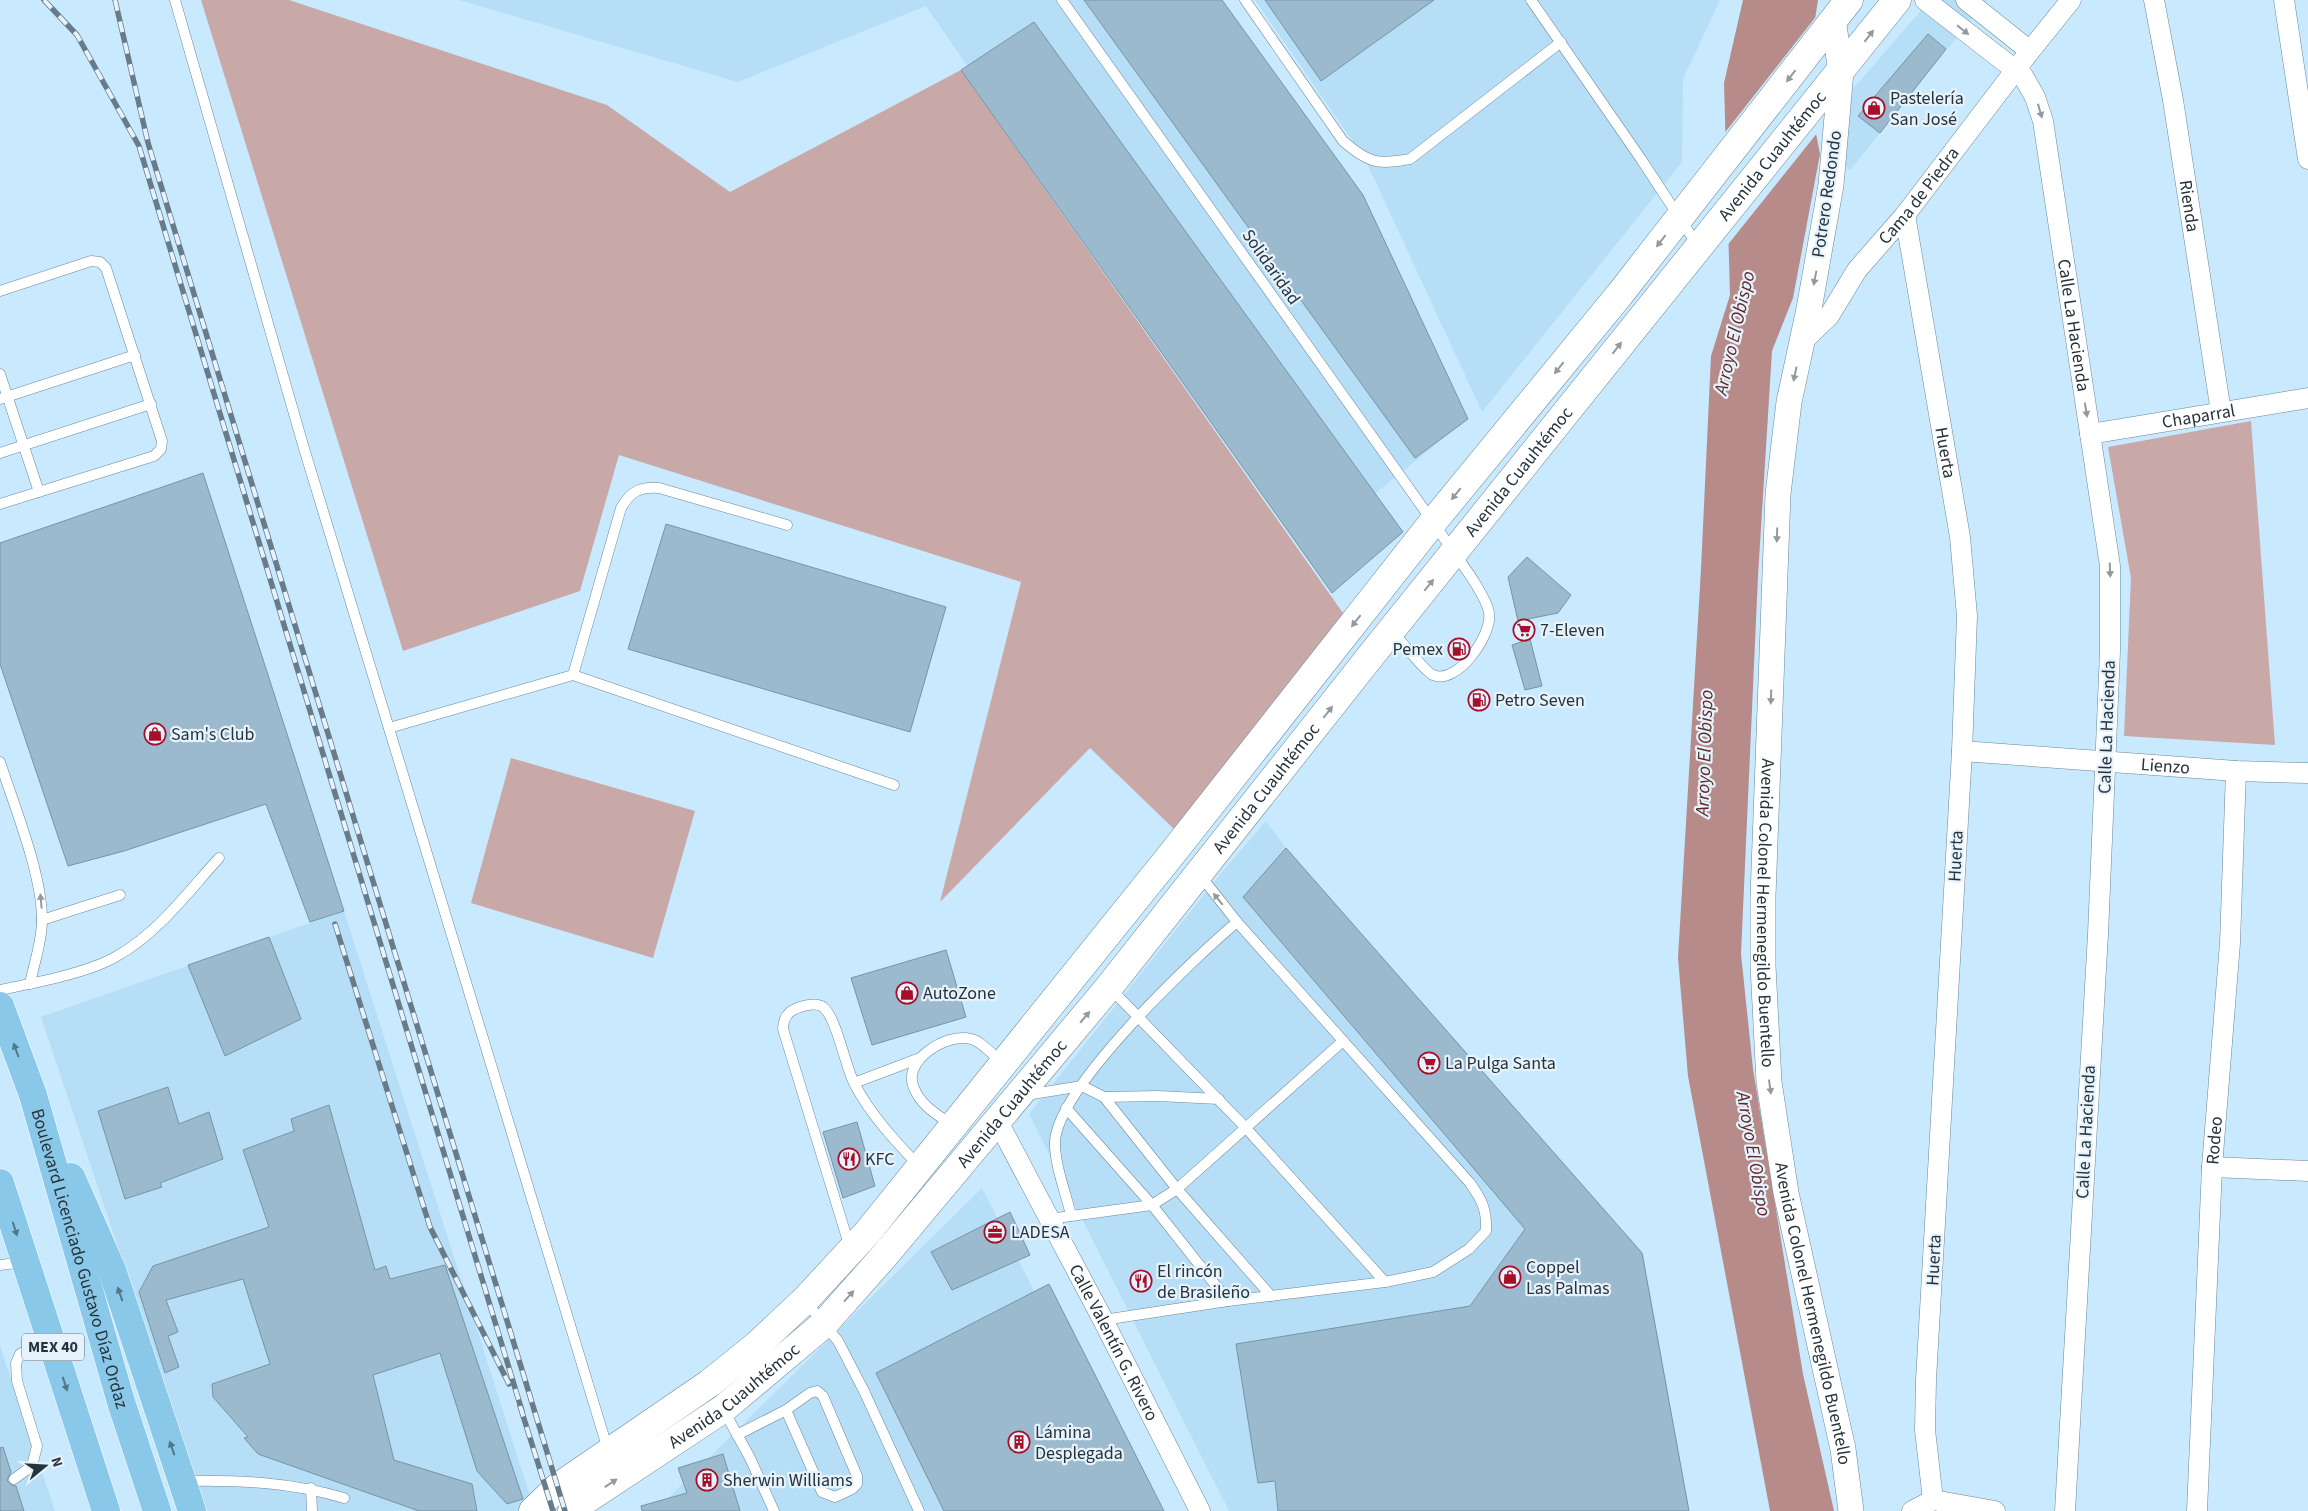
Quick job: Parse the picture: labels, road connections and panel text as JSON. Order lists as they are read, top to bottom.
{
  "streets": {
    "main road": ["Avenida Cuauhtémoc", "Boulevard Licenciado Gustavo Díaz Ordaz", "MEX 40"],
    "street": [
      "Potrero Redondo",
      "Cama de Piedra",
      "Rienda",
      "Calle La Hacienda",
      "Chaparral",
      "Huerta",
      "Lienzo",
      "Avenida Colonel Hermenegildo Buentello",
      "Rodeo",
      "Calle Valentín G. Rivero"
    ],
    "lane": ["Solidaridad"]
  },
  "crossings": [
    ["Avenida Cuauhtémoc", "Potrero Redondo"],
    ["Avenida Cuauhtémoc", "Solidaridad"],
    ["Avenida Cuauhtémoc", "Calle Valentín G. Rivero"],
    ["Potrero Redondo", "Cama de Piedra"],
    ["Potrero Redondo", "Avenida Colonel Hermenegildo Buentello"],
    ["Cama de Piedra", "Calle La Hacienda"],
    ["Cama de Piedra", "Huerta"],
    ["Cama de Piedra", "Avenida Colonel Hermenegildo Buentello"],
    ["Rienda", "Chaparral"],
    ["Calle La Hacienda", "Chaparral"],
    ["Calle La Hacienda", "Lienzo"],
    ["Huerta", "Lienzo"],
    ["Lienzo", "Rodeo"]
  ],
  "one_way": ["Potrero Redondo", "Calle La Hacienda", "Avenida Colonel Hermenegildo Buentello"],
  "water": ["Arroyo El Obispo"],
  "places": {
    "shop": [
      "Pastelería San José",
      "Sam's Club",
      "AutoZone",
      "Coppel Las Palmas"
    ],
    "supermarket": ["7-Eleven", "La Pulga Santa"],
    "fuel station": ["Pemex", "Petro Seven"],
    "restaurant": ["KFC", "El rincón de Brasileño"],
    "office": ["LADESA"],
    "building": ["Lámina Desplegada", "Sherwin Williams"]
  },
  "north": "right"
}
